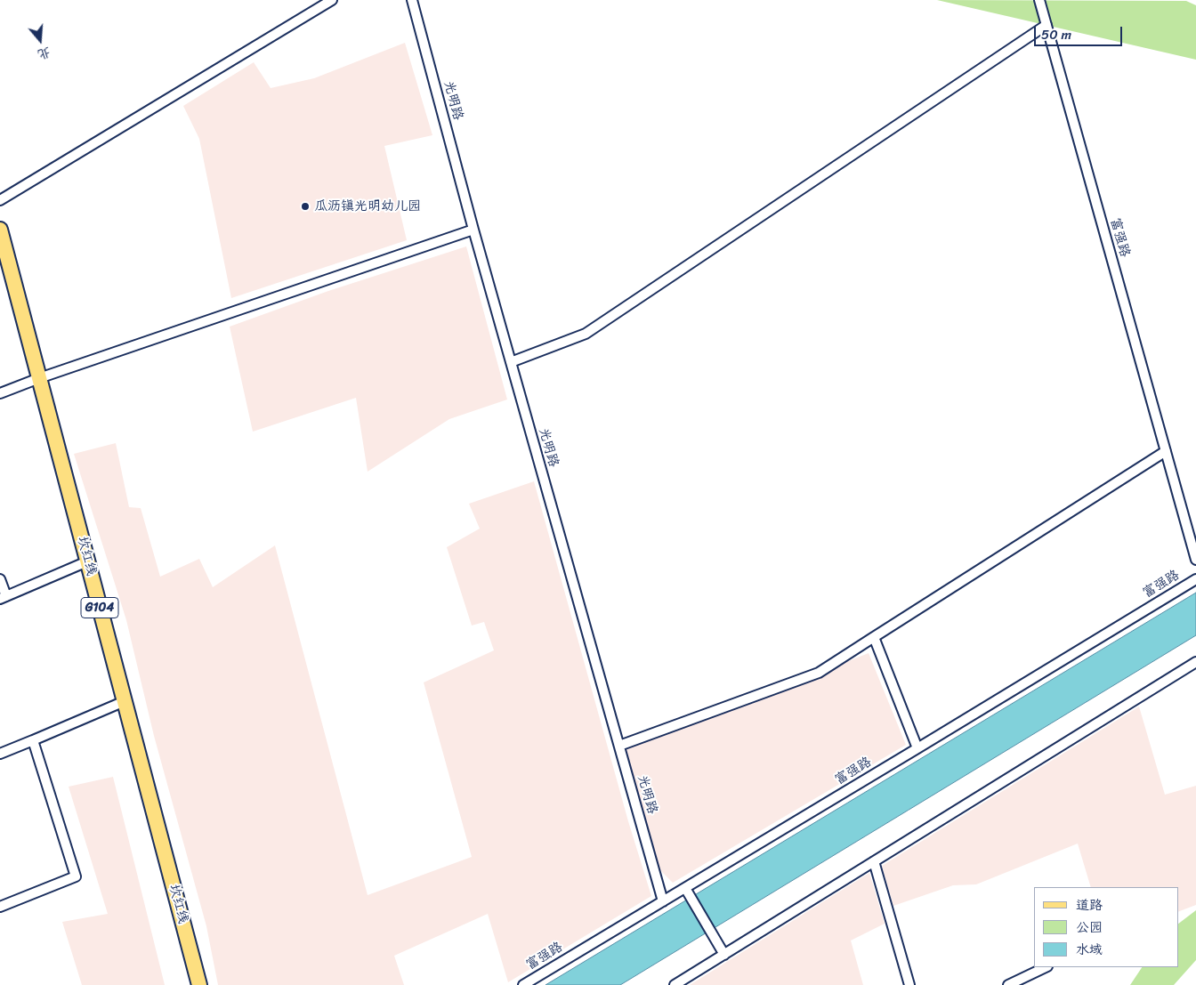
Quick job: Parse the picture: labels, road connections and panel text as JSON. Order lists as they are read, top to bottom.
{
  "streets": {
    "main road": ["坎红线", "G104"],
    "street": ["光明路", "富强路"]
  },
  "crossings": [
    ["光明路", "富强路"]
  ],
  "places": ["瓜沥镇光明幼儿园"],
  "legend": ["道路", "公园", "水域"],
  "scale_bar": "50 m",
  "north": "bottom"
}
